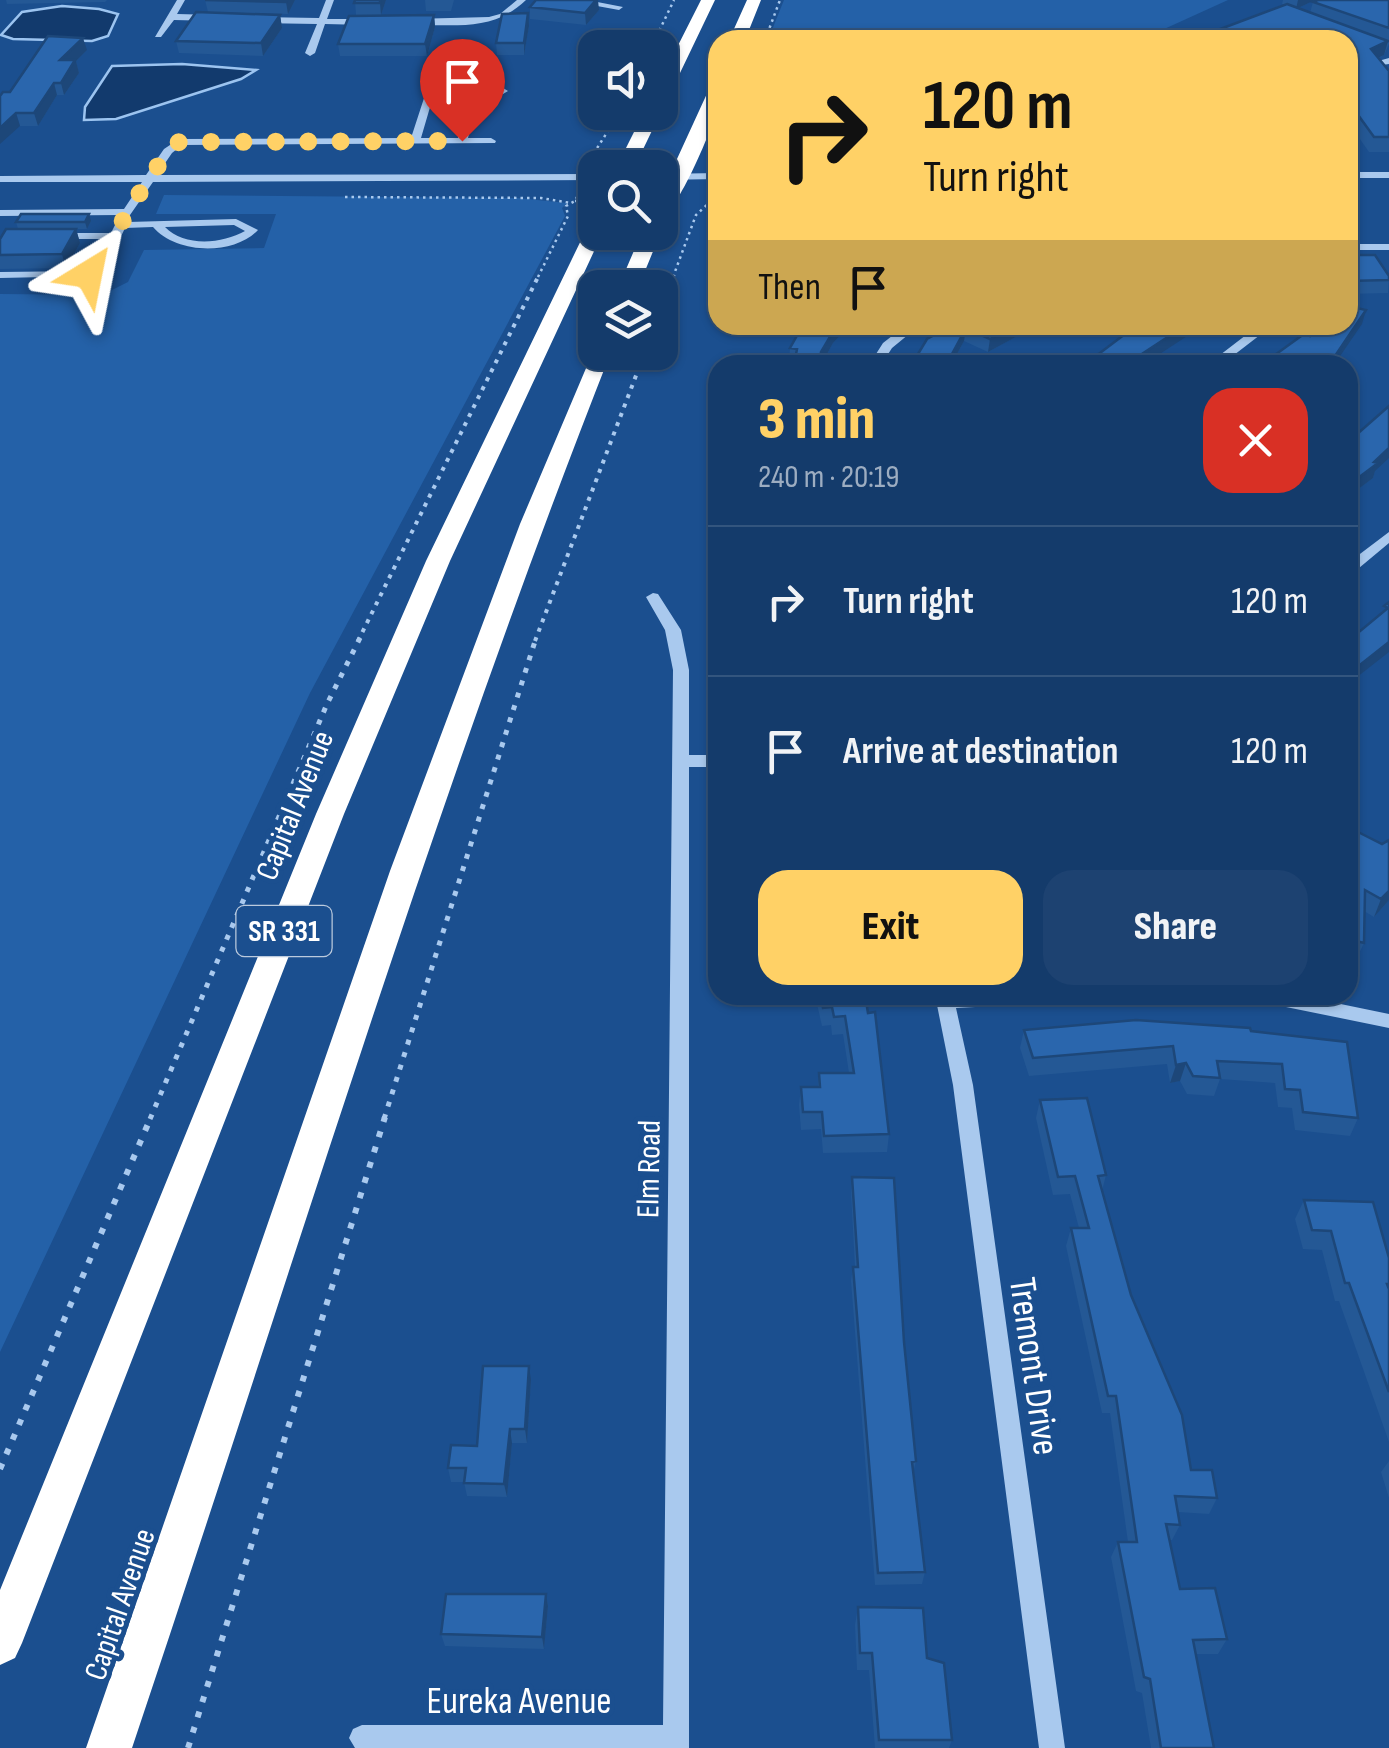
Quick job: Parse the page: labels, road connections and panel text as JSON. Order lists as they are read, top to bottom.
{
  "streets": {
    "highway": ["Capital Avenue", "SR 331"],
    "street": ["Elm Road", "Tremont Drive", "Eureka Avenue"]
  },
  "crossings": [
    ["Elm Road", "Eureka Avenue"]
  ],
  "page": {
    "turn": ["120 m", "Turn right"],
    "then": "Then",
    "heading": ["3 min", "240 m · 20:19"],
    "list": [
      {
        "name": "Turn right",
        "value": "120 m"
      },
      {
        "name": "Arrive at destination",
        "value": "120 m"
      }
    ],
    "buttons": ["Exit", "Share"]
  }
}
